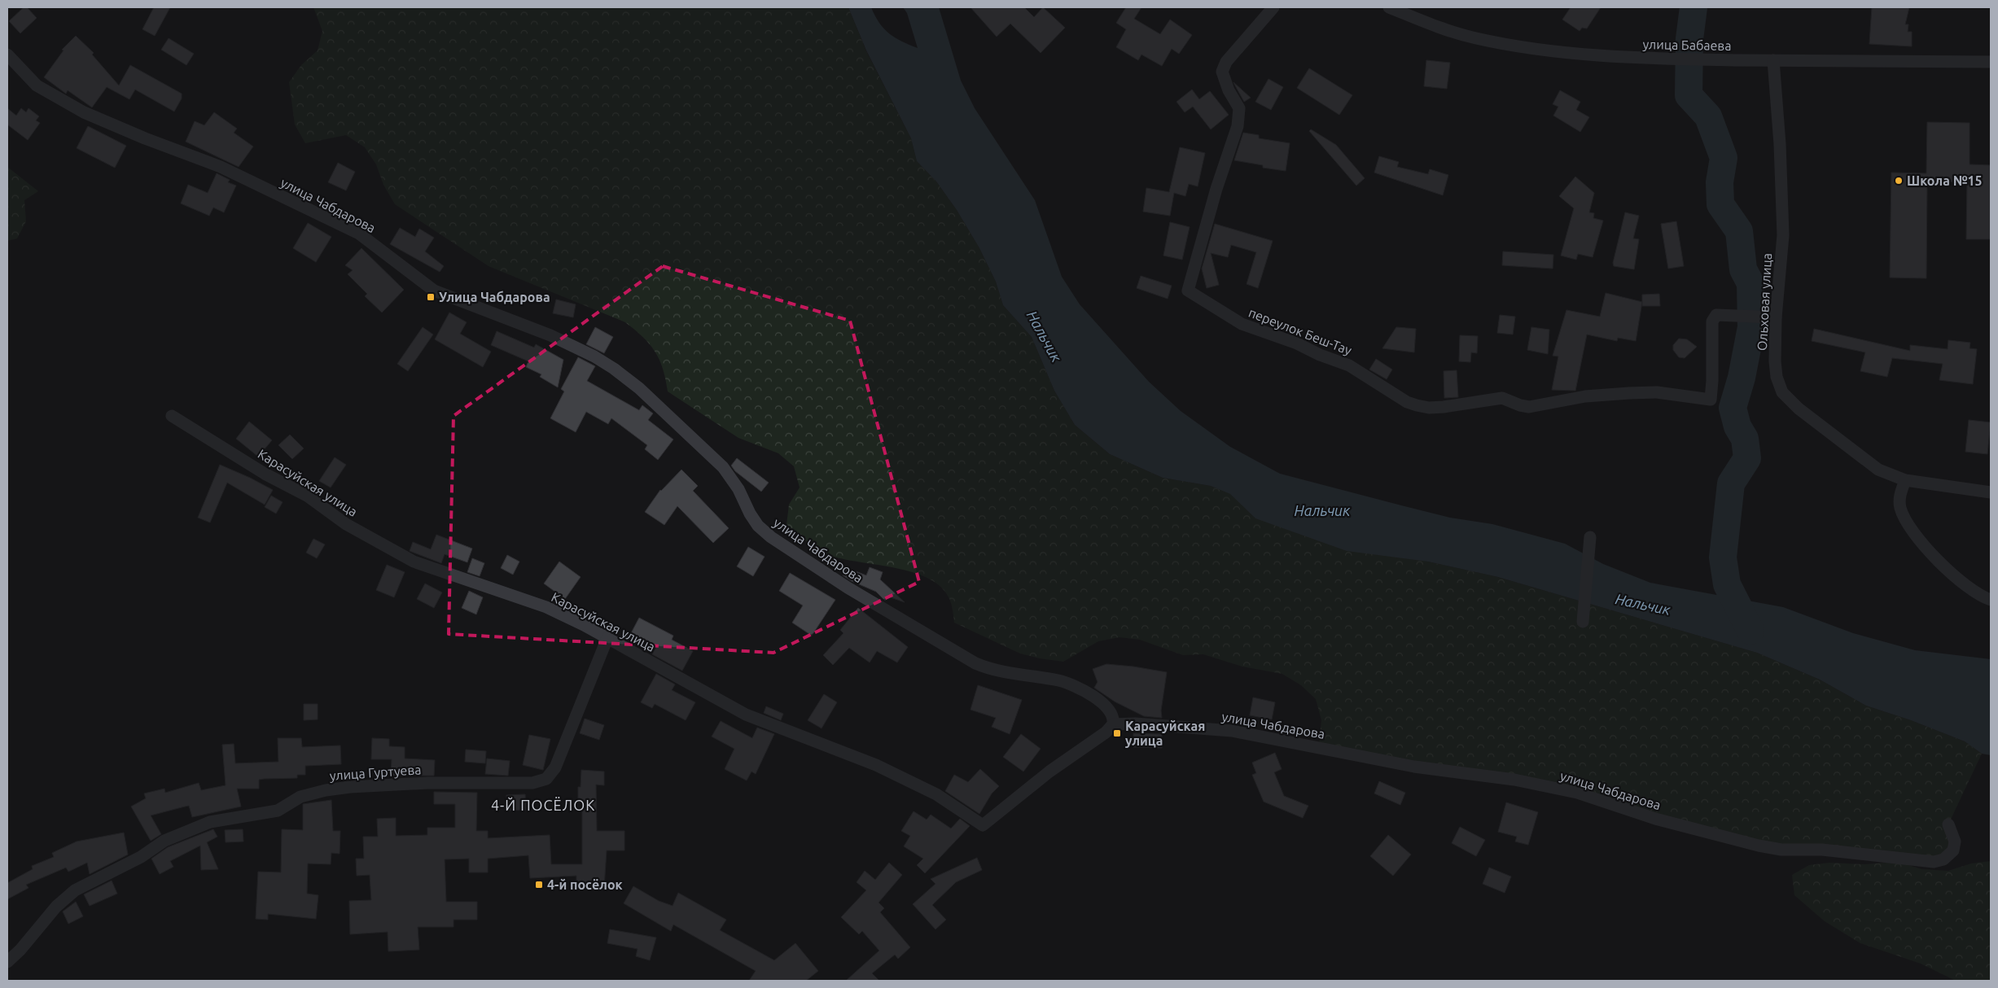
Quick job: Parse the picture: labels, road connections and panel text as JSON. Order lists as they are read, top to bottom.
{
  "streets": {
    "street": [
      "улица Бабаева",
      "улица Чабдарова",
      "Ольховая улица",
      "переулок Беш-Тау",
      "Карасуйская улица",
      "улица Гуртуева"
    ]
  },
  "crossings": [
    ["улица Бабаева", "Ольховая улица"],
    ["улица Чабдарова", "Карасуйская улица"],
    ["Ольховая улица", "переулок Беш-Тау"],
    ["Карасуйская улица", "улица Гуртуева"]
  ],
  "districts": ["4-Й ПОСЁЛОК"],
  "water": ["Нальчик"],
  "places": {
    "other": ["Школа №15"],
    "transit": ["Улица Чабдарова", "Карасуйская улица", "4-й посёлок"]
  }
}
